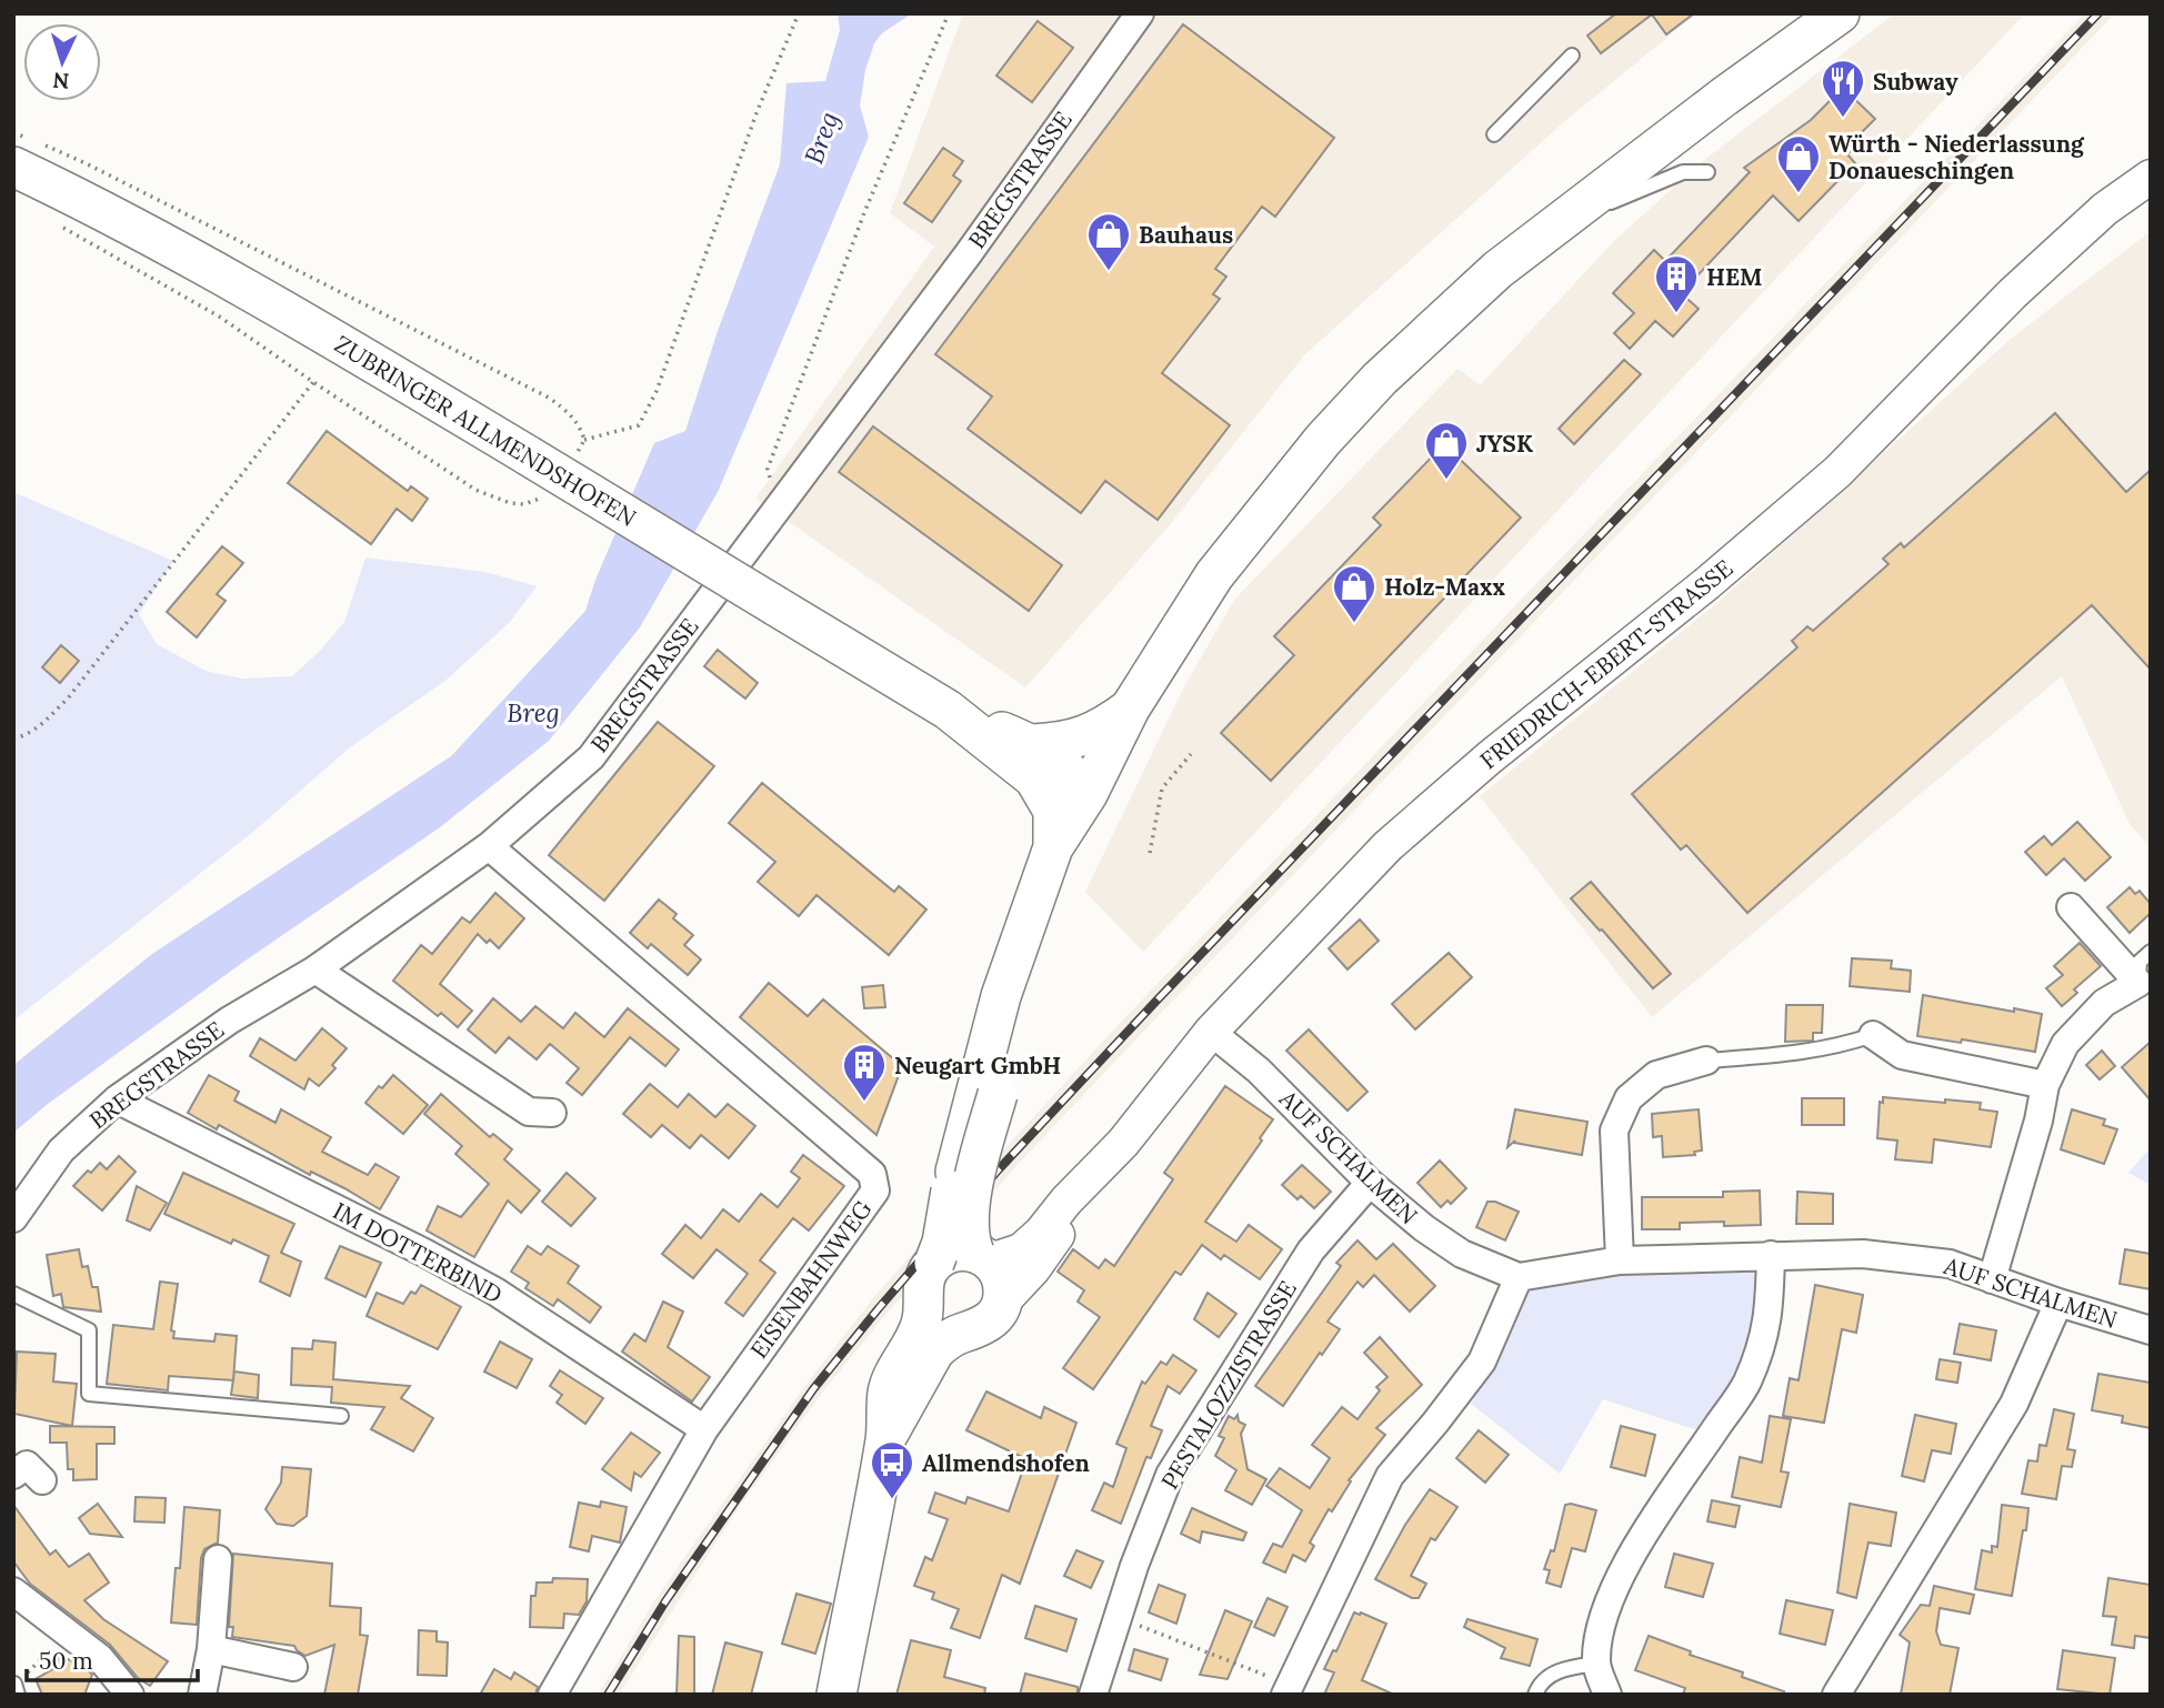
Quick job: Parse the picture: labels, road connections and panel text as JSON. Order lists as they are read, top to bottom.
{
  "streets": {
    "main road": ["ZUBRINGER ALLMENDSHOFEN", "FRIEDRICH-EBERT-STRASSE"],
    "street": [
      "BREGSTRASSE",
      "AUF SCHALMEN",
      "IM DOTTERBIND",
      "EISENBAHNWEG",
      "PESTALOZZISTRASSE"
    ]
  },
  "crossings": [
    ["BREGSTRASSE", "IM DOTTERBIND"],
    ["BREGSTRASSE", "EISENBAHNWEG"],
    ["FRIEDRICH-EBERT-STRASSE", "AUF SCHALMEN"],
    ["AUF SCHALMEN", "PESTALOZZISTRASSE"],
    ["IM DOTTERBIND", "EISENBAHNWEG"]
  ],
  "water": ["Breg"],
  "places": {
    "restaurant": ["Subway"],
    "shop": [
      "Würth - Niederlassung Donaueschingen",
      "Bauhaus",
      "JYSK",
      "Holz-Maxx"
    ],
    "building": ["HEM", "Neugart GmbH"],
    "bus stop": ["Allmendshofen"]
  },
  "scale_bar": "50 m",
  "north": "bottom"
}
